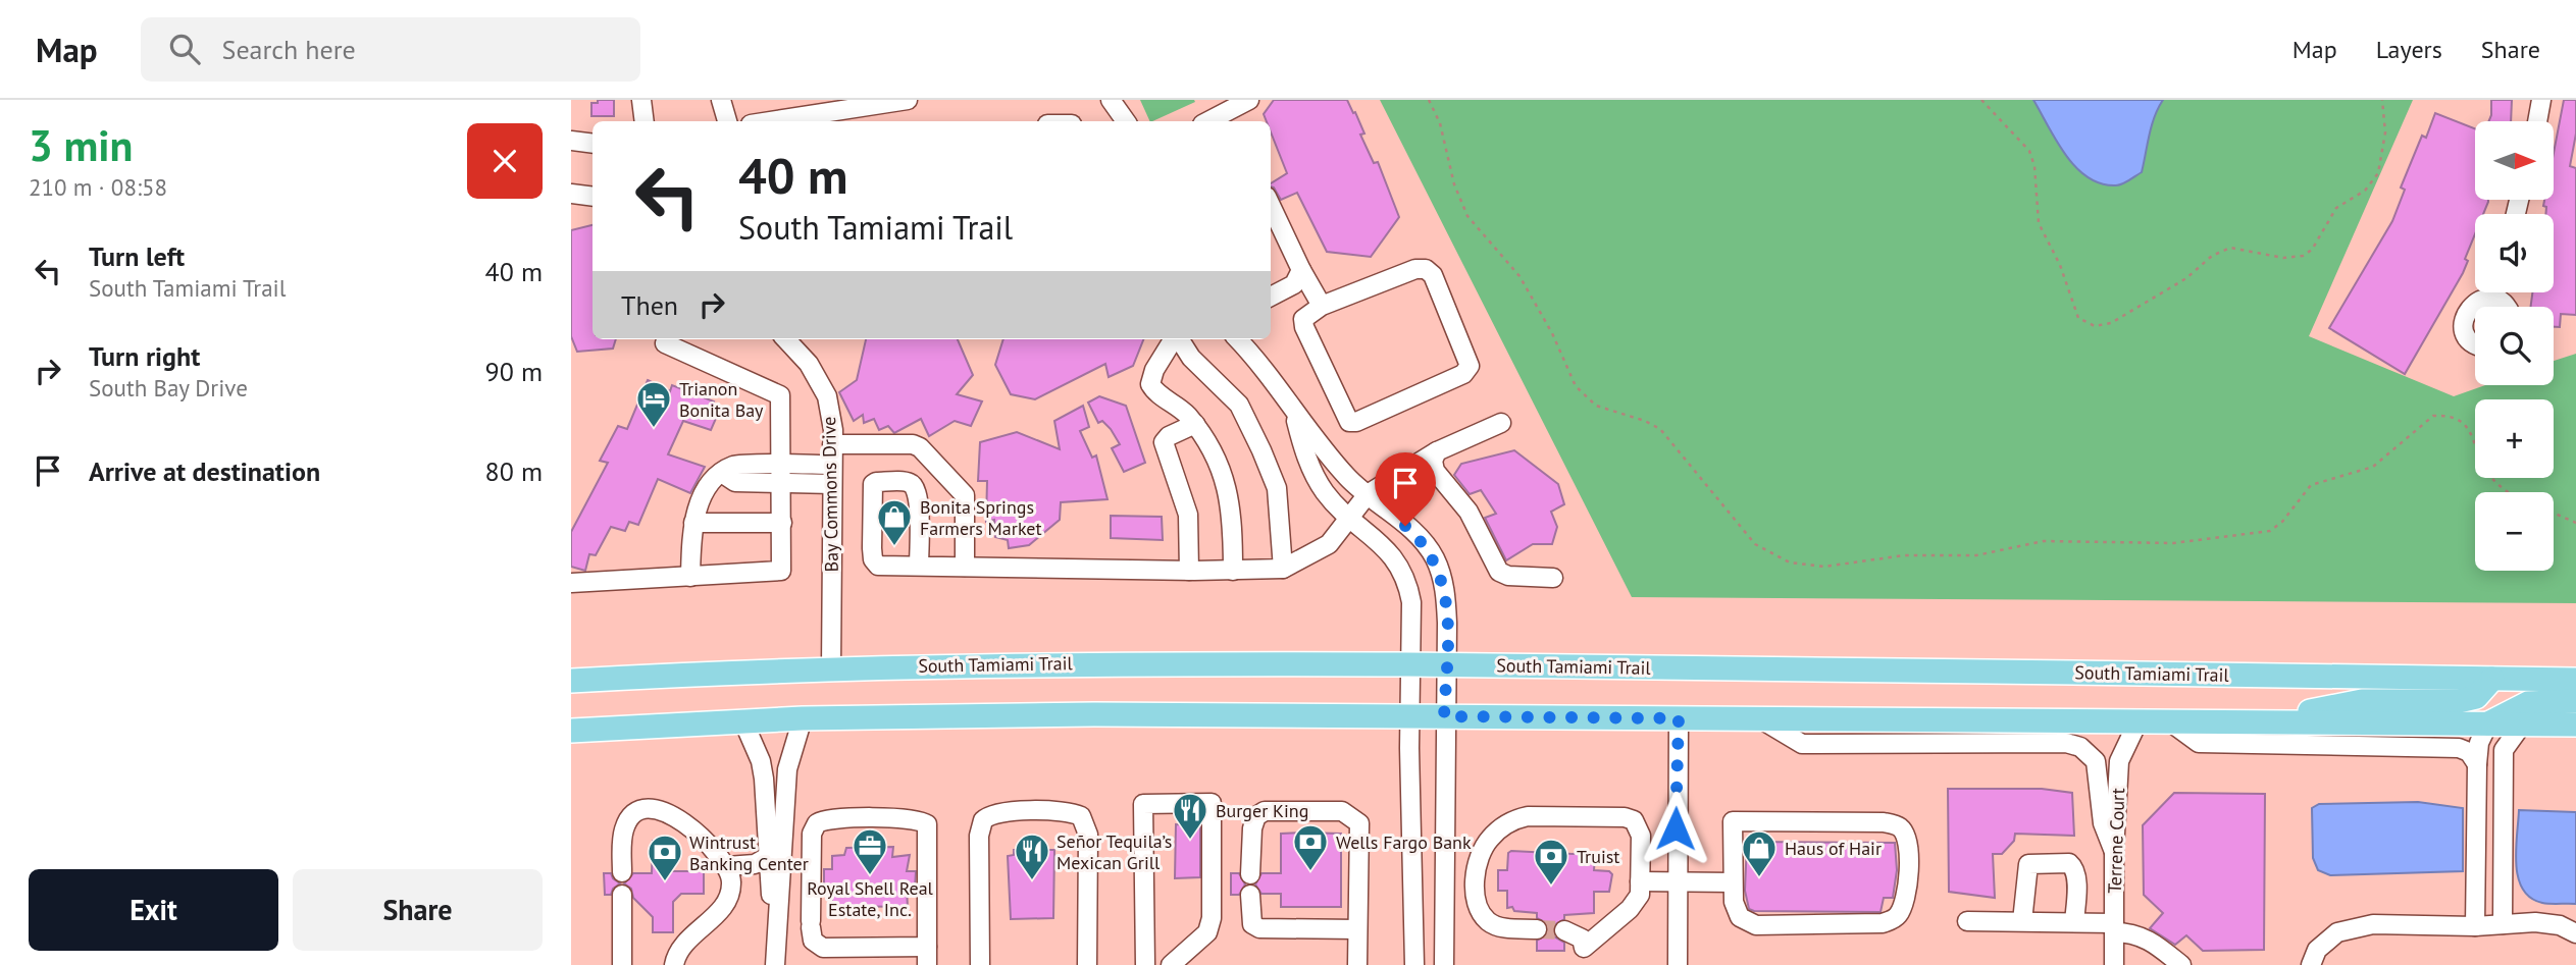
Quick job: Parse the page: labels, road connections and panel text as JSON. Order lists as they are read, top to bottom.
{
  "streets": {
    "main road": ["South Tamiami Trail"],
    "street": ["Bay Commons Drive", "Terrene Court"]
  },
  "crossings": [
    ["Bay Commons Drive", "South Tamiami Trail"]
  ],
  "places": {
    "hotel": ["Trianon Bonita Bay"],
    "shop": ["Bonita Springs Farmers Market", "Haus of Hair"],
    "restaurant": ["Burger King", "Señor Tequila’s Mexican Grill"],
    "bank": ["Wells Fargo Bank", "Wintrust Banking Center", "Truist"],
    "office": ["Royal Shell Real Estate, Inc."]
  },
  "north": "right",
  "page": {
    "header": "Map",
    "search": "Search here",
    "nav": ["Map", "Layers", "Share"],
    "heading": ["3 min", "210 m · 08:58"],
    "map_buttons": ["+", "−"],
    "turn": ["40 m", "South Tamiami Trail"],
    "list": [
      {
        "name": "Turn left",
        "note": "South Tamiami Trail",
        "value": "40 m"
      },
      {
        "name": "Turn right",
        "note": "South Bay Drive",
        "value": "90 m"
      },
      {
        "name": "Arrive at destination",
        "value": "80 m"
      }
    ],
    "then": "Then",
    "buttons": ["Exit", "Share"]
  }
}
